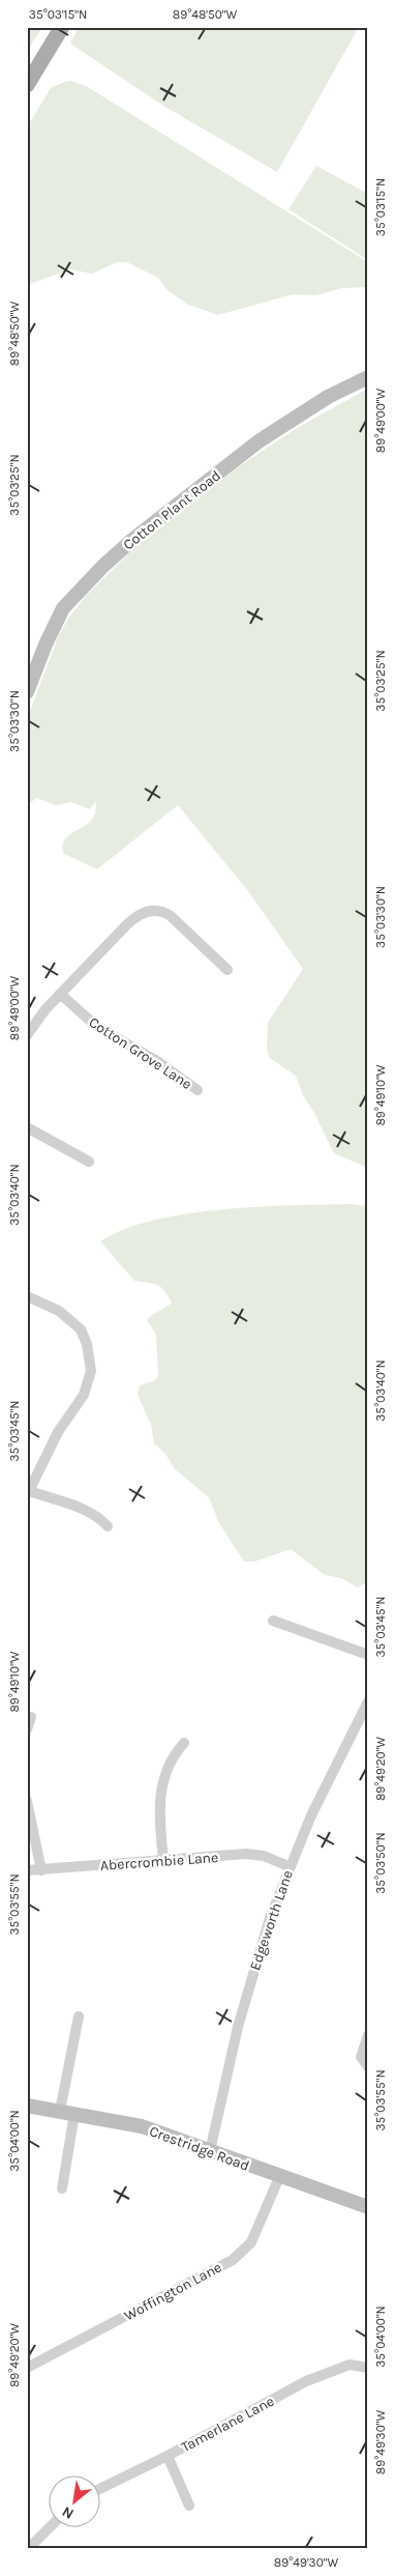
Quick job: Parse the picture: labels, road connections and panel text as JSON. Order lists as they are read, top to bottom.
{
  "streets": {
    "street": [
      "Cotton Plant Road",
      "Cotton Grove Lane",
      "Abercrombie Lane",
      "Edgeworth Lane",
      "Crestridge Road",
      "Woffington Lane",
      "Tamerlane Lane"
    ]
  },
  "crossings": [
    ["Abercrombie Lane", "Edgeworth Lane"],
    ["Edgeworth Lane", "Crestridge Road"],
    ["Crestridge Road", "Woffington Lane"]
  ],
  "north": "bottom left",
  "coordinates": [
    "35°03'15\"N",
    "89°48'50\"W",
    "89°49'00\"W",
    "35°03'25\"N",
    "35°03'30\"N",
    "89°49'10\"W",
    "35°03'40\"N",
    "35°03'45\"N",
    "89°49'20\"W",
    "35°03'50\"N",
    "35°03'55\"N",
    "35°04'00\"N",
    "89°49'30\"W"
  ]
}
